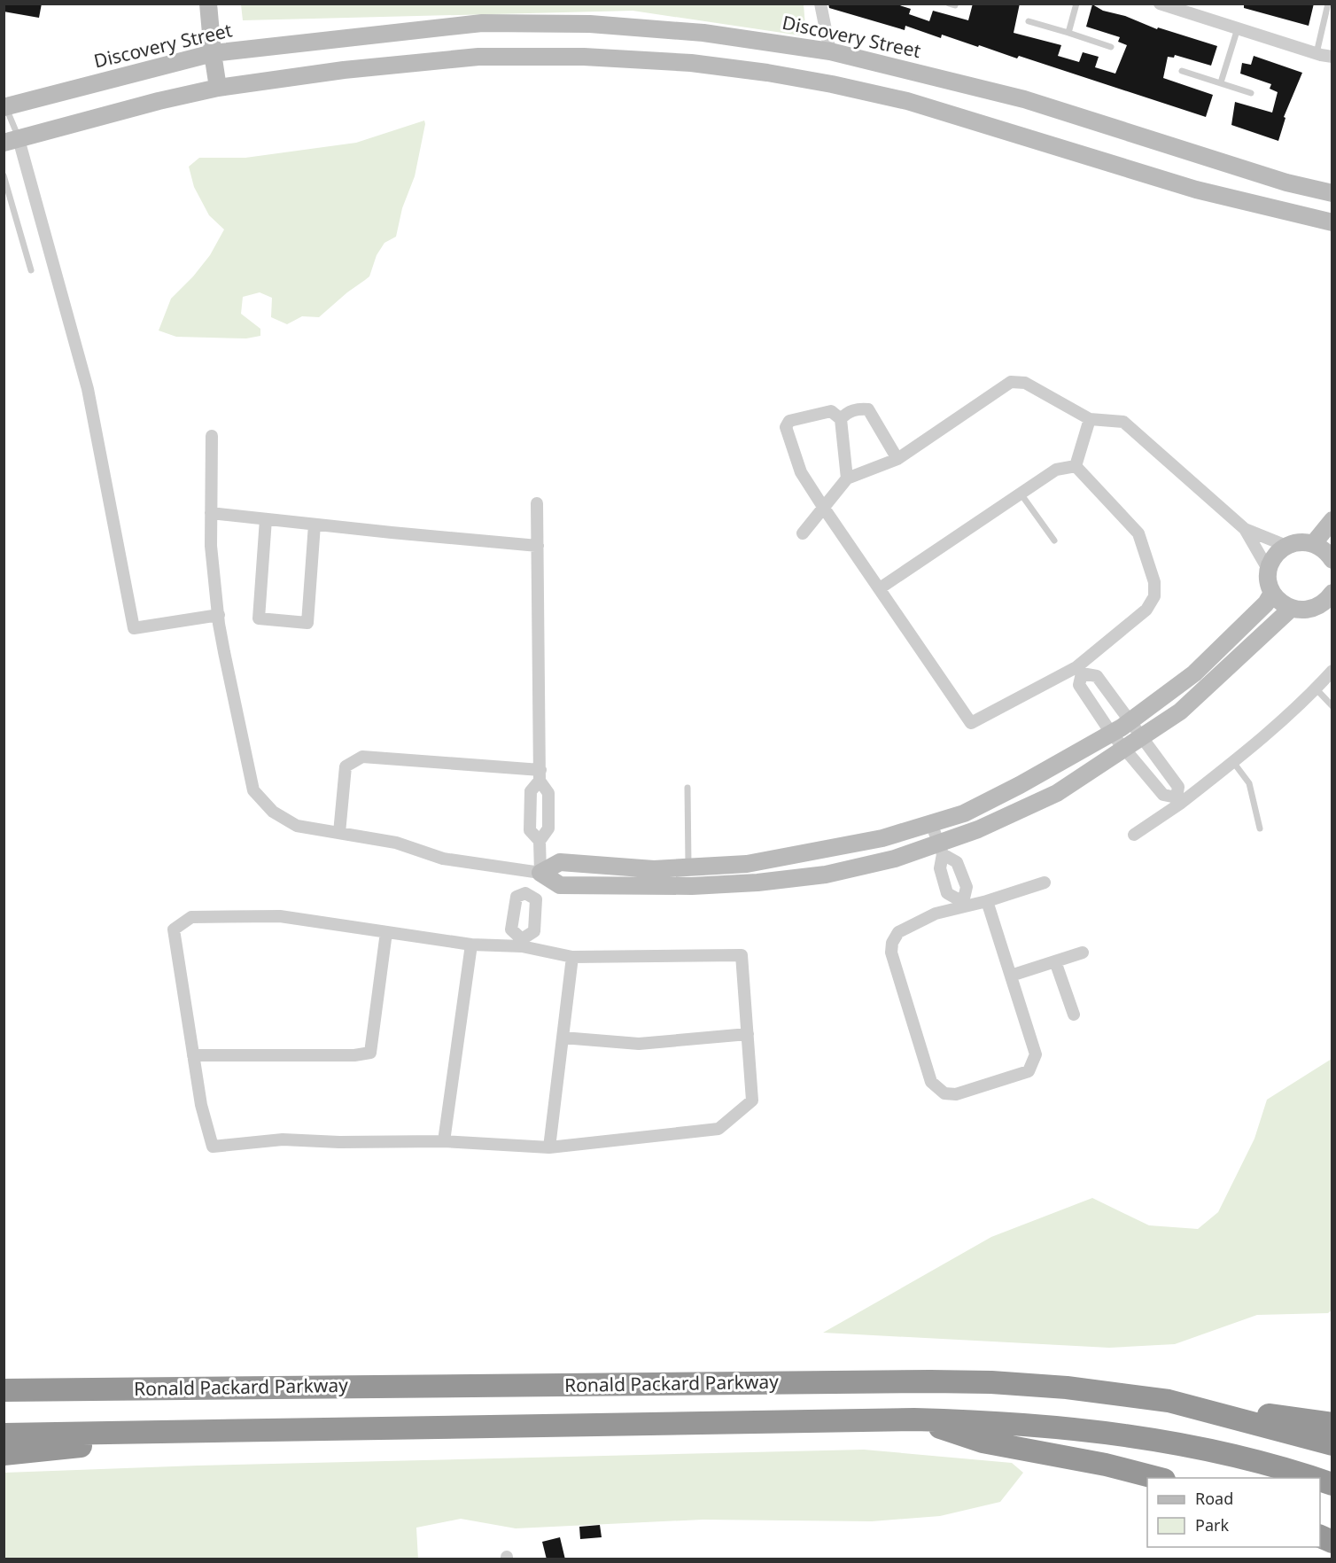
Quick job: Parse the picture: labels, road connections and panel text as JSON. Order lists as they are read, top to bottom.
{
  "streets": {
    "highway": ["Ronald Packard Parkway"],
    "main road": ["Discovery Street"]
  },
  "legend": ["Road", "Park"]
}
